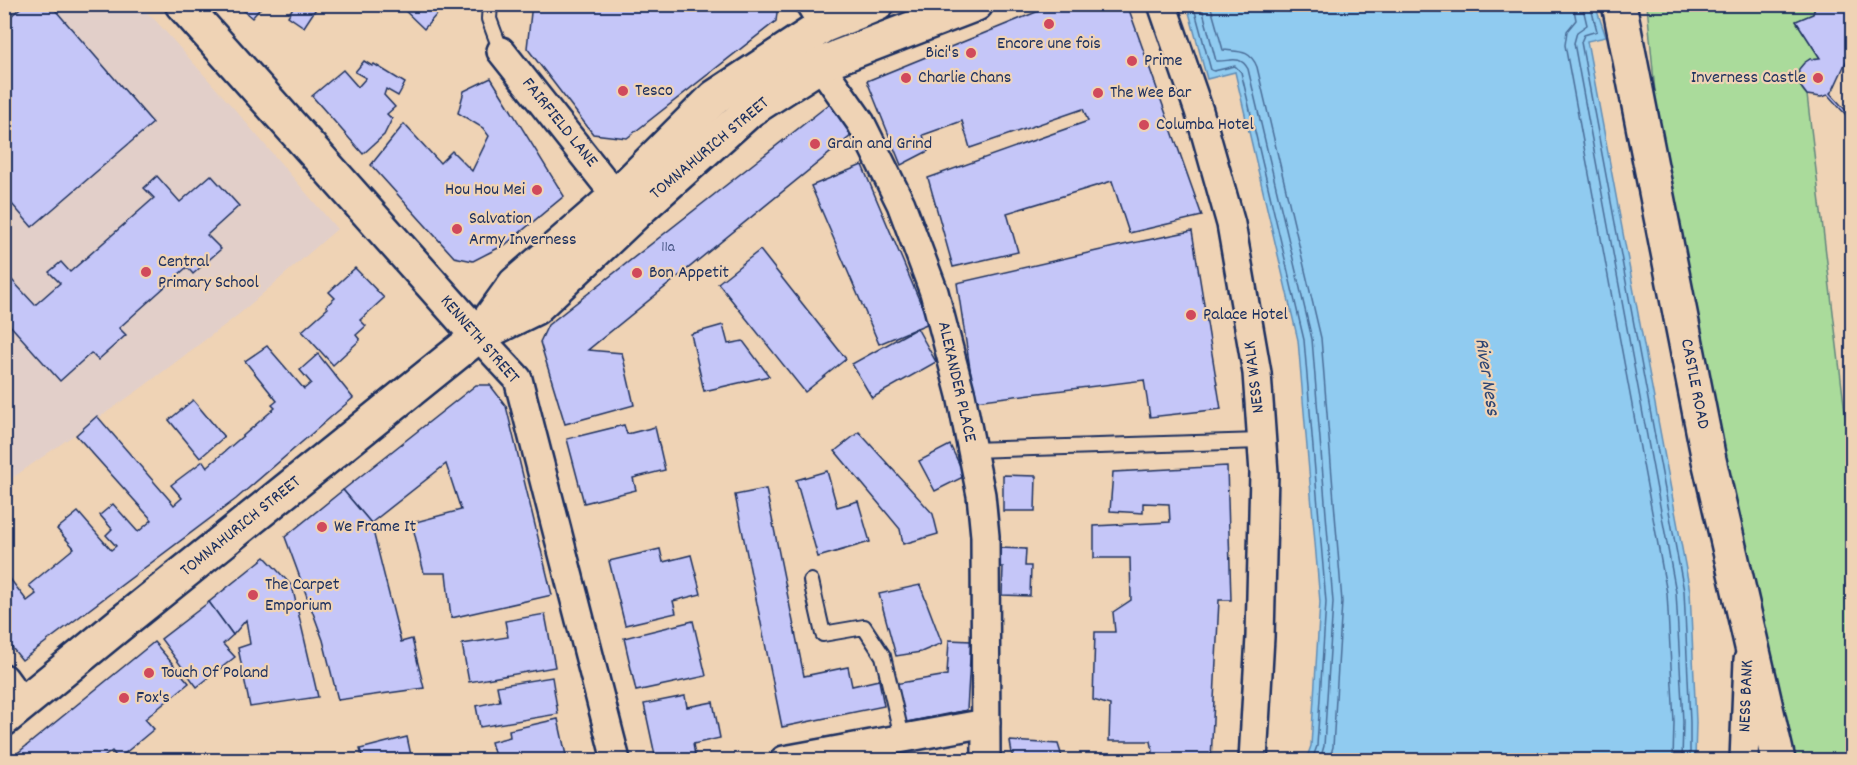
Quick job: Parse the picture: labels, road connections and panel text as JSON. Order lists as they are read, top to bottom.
{
  "streets": {
    "main road": ["TOMNAHURICH STREET", "KENNETH STREET", "CASTLE ROAD"],
    "street": [
      "FAIRFIELD LANE",
      "NESS WALK",
      "ALEXANDER PLACE",
      "NESS BANK"
    ]
  },
  "crossings": [
    ["FAIRFIELD LANE", "TOMNAHURICH STREET"],
    ["TOMNAHURICH STREET", "KENNETH STREET"],
    ["TOMNAHURICH STREET", "ALEXANDER PLACE"],
    ["CASTLE ROAD", "NESS BANK"]
  ],
  "water": ["River Ness"],
  "places": [
    "Encore une fois",
    "Bici's",
    "Prime",
    "Charlie Chans",
    "Inverness Castle",
    "Tesco",
    "The Wee Bar",
    "Columba Hotel",
    "Grain and Grind",
    "Hou Hou Mei",
    "Salvation Army Inverness",
    "Central Primary School",
    "Bon Appetit",
    "Palace Hotel",
    "We Frame It",
    "The Carpet Emporium",
    "Touch Of Poland",
    "Fox's"
  ],
  "house_numbers": ["11a"]
}
